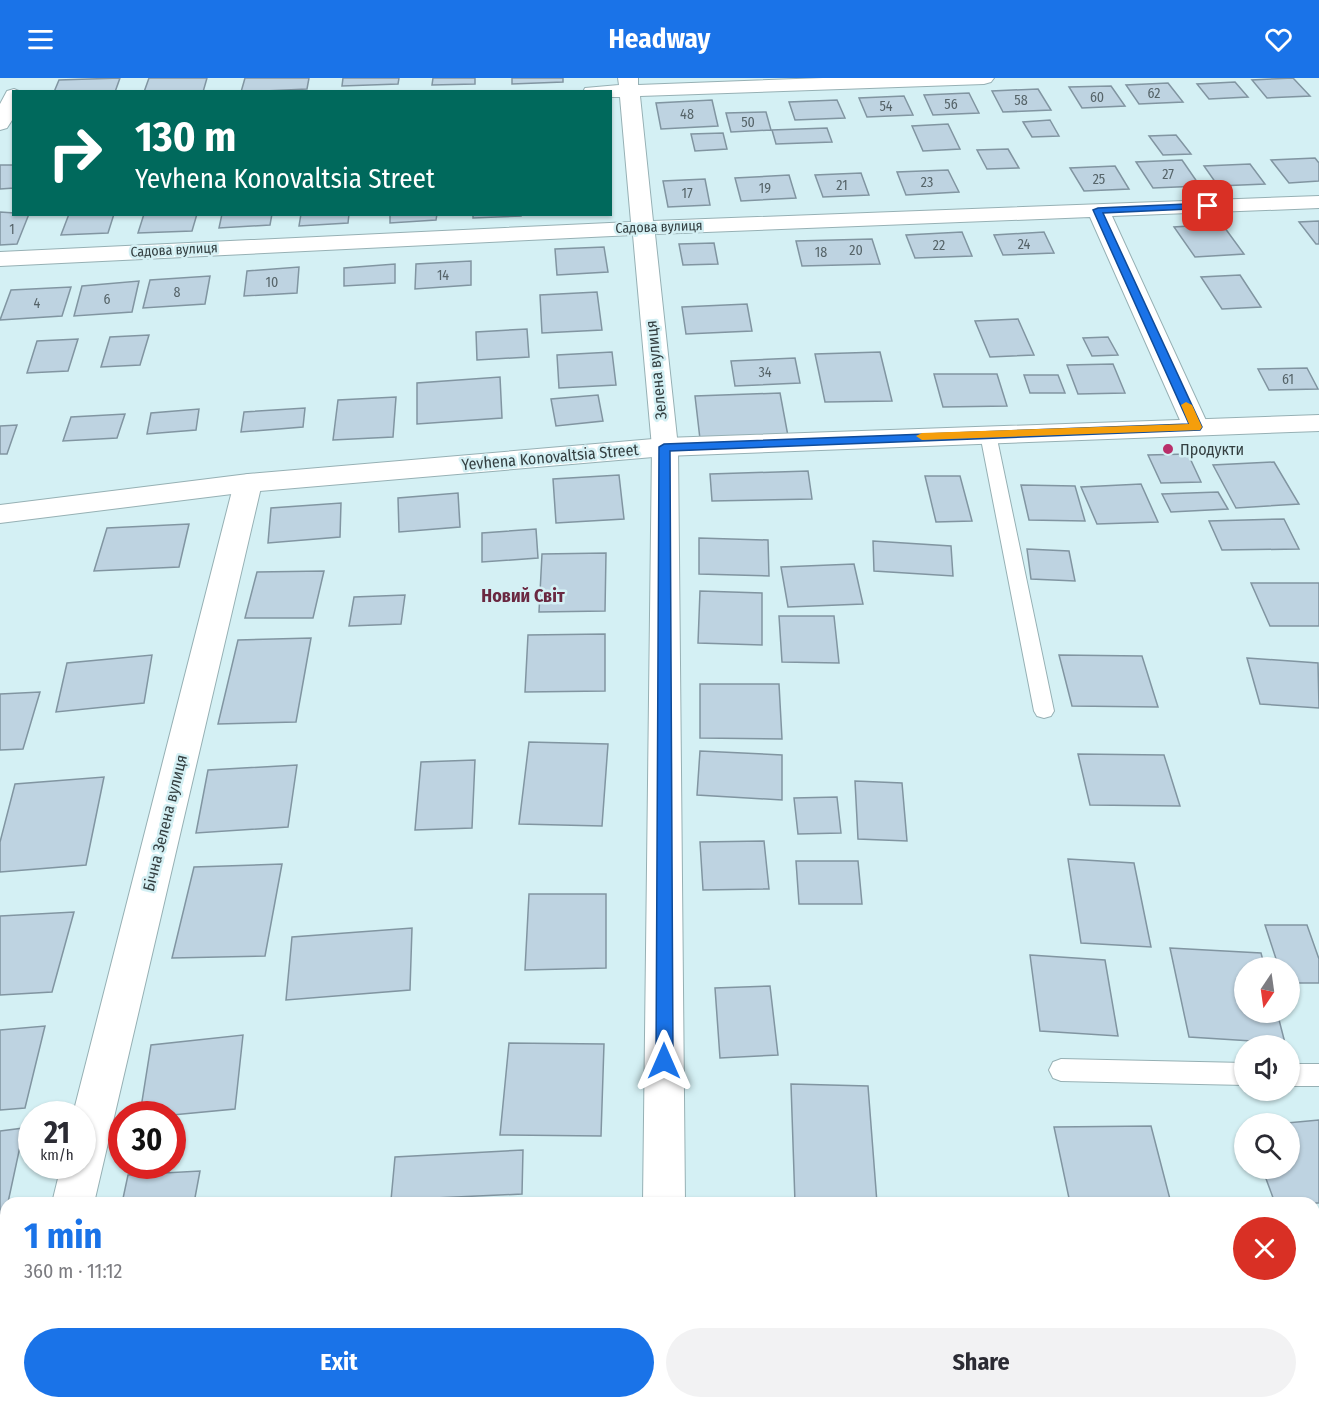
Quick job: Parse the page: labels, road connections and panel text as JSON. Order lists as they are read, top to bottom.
{
  "streets": {
    "street": [
      "Садова вулиця",
      "Зелена вулиця",
      "Yevhena Konovaltsia Street",
      "Бічна Зелена вулиця"
    ]
  },
  "crossings": [
    ["Садова вулиця", "Зелена вулиця"],
    ["Зелена вулиця", "Yevhena Konovaltsia Street"],
    ["Yevhena Konovaltsia Street", "Бічна Зелена вулиця"]
  ],
  "districts": ["Новий Світ"],
  "places": ["Продукти"],
  "house_numbers": [
    "62",
    "60",
    "58",
    "56",
    "54",
    "48",
    "50",
    "27",
    "25",
    "23",
    "21",
    "19",
    "17",
    "1",
    "24",
    "22",
    "20",
    "18",
    "14",
    "10",
    "8",
    "6",
    "4",
    "34",
    "61"
  ],
  "north": "bottom",
  "page": {
    "header": "Headway",
    "turn": ["130 m", "Yevhena Konovaltsia Street"],
    "speed": "21 km/h",
    "limit": "30",
    "heading": ["1 min", "360 m · 11:12"],
    "buttons": ["Exit", "Share"]
  }
}
